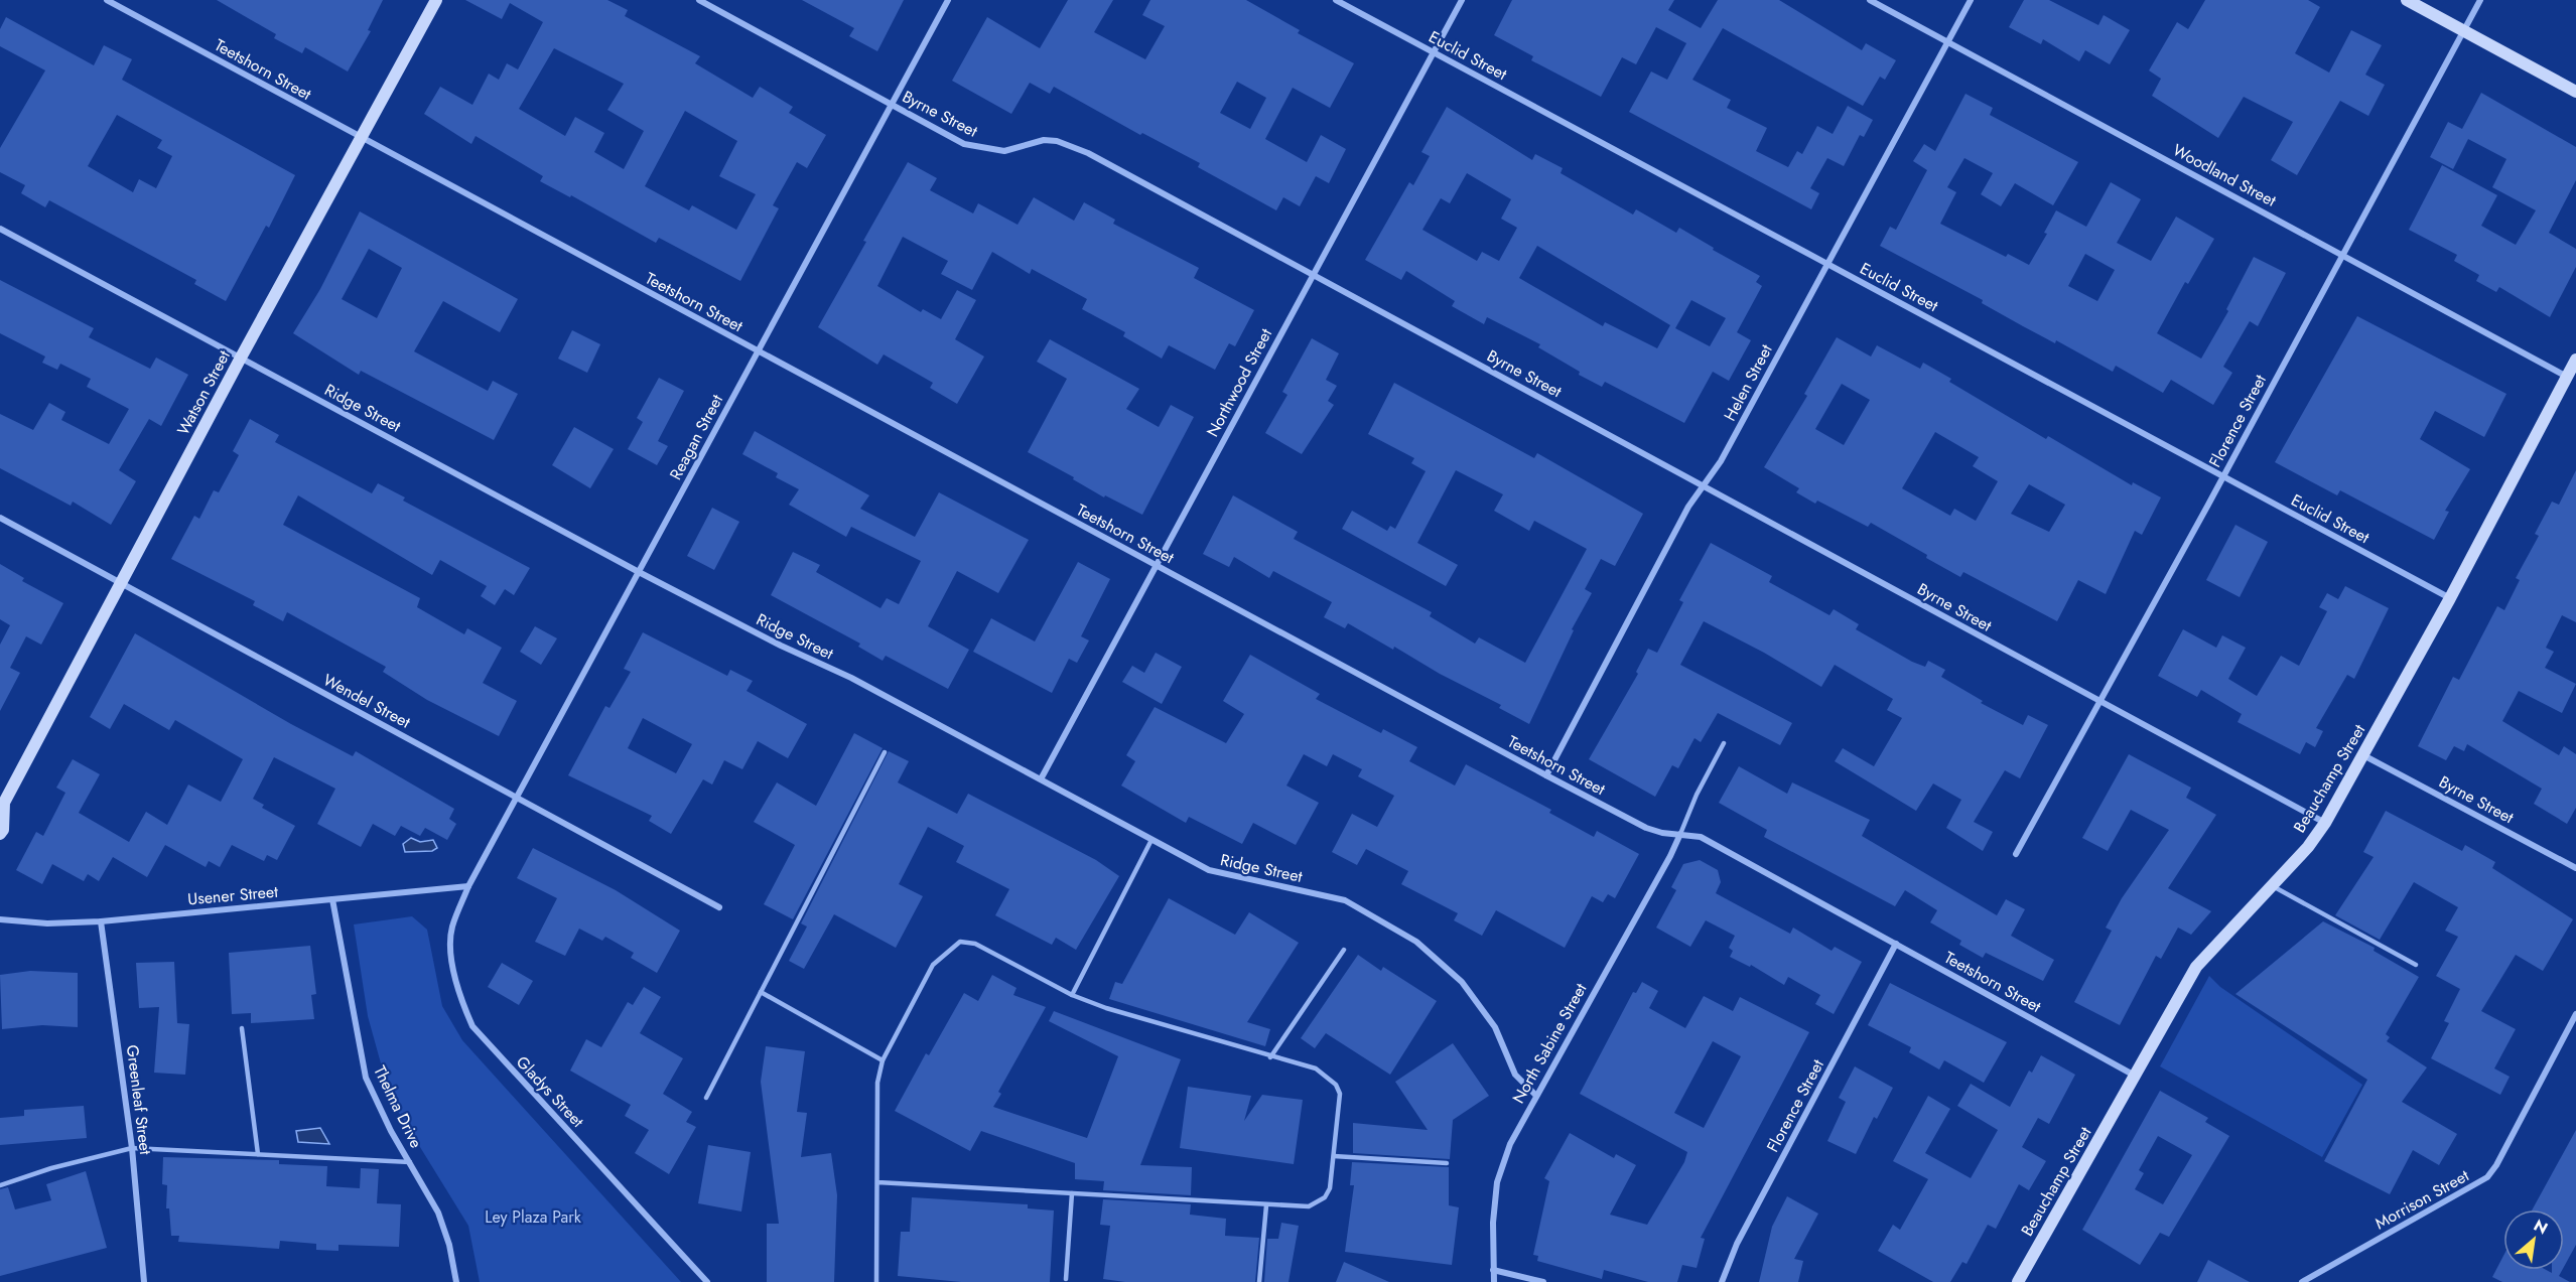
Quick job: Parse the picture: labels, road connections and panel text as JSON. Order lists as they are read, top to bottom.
{
  "streets": {
    "street": [
      "Euclid Street",
      "Teetshorn Street",
      "Byrne Street",
      "Woodland Street",
      "Northwood Street",
      "Helen Street",
      "Watson Street",
      "Ridge Street",
      "Florence Street",
      "Reagan Street",
      "Wendel Street",
      "Beauchamp Street",
      "Usener Street",
      "North Sabine Street",
      "Gladys Street",
      "Greenleaf Street",
      "Thelma Drive",
      "Morrison Street"
    ]
  },
  "crossings": [
    ["Euclid Street", "Northwood Street"],
    ["Euclid Street", "Helen Street"],
    ["Euclid Street", "Florence Street"],
    ["Euclid Street", "Beauchamp Street"],
    ["Teetshorn Street", "Northwood Street"],
    ["Teetshorn Street", "Helen Street"],
    ["Teetshorn Street", "Watson Street"],
    ["Teetshorn Street", "Florence Street"],
    ["Teetshorn Street", "Reagan Street"],
    ["Teetshorn Street", "Beauchamp Street"],
    ["Teetshorn Street", "North Sabine Street"],
    ["Byrne Street", "Northwood Street"],
    ["Byrne Street", "Helen Street"],
    ["Byrne Street", "Florence Street"],
    ["Byrne Street", "Reagan Street"],
    ["Byrne Street", "Beauchamp Street"],
    ["Woodland Street", "Helen Street"],
    ["Woodland Street", "Florence Street"],
    ["Woodland Street", "Beauchamp Street"],
    ["Northwood Street", "Ridge Street"],
    ["Watson Street", "Ridge Street"],
    ["Watson Street", "Wendel Street"],
    ["Ridge Street", "Reagan Street"],
    ["Ridge Street", "North Sabine Street"],
    ["Reagan Street", "Wendel Street"],
    ["Reagan Street", "Usener Street"],
    ["Reagan Street", "Gladys Street"],
    ["Usener Street", "Gladys Street"],
    ["Usener Street", "Greenleaf Street"],
    ["Usener Street", "Thelma Drive"]
  ],
  "parks": ["Ley Plaza Park"],
  "north": "top right"
}
